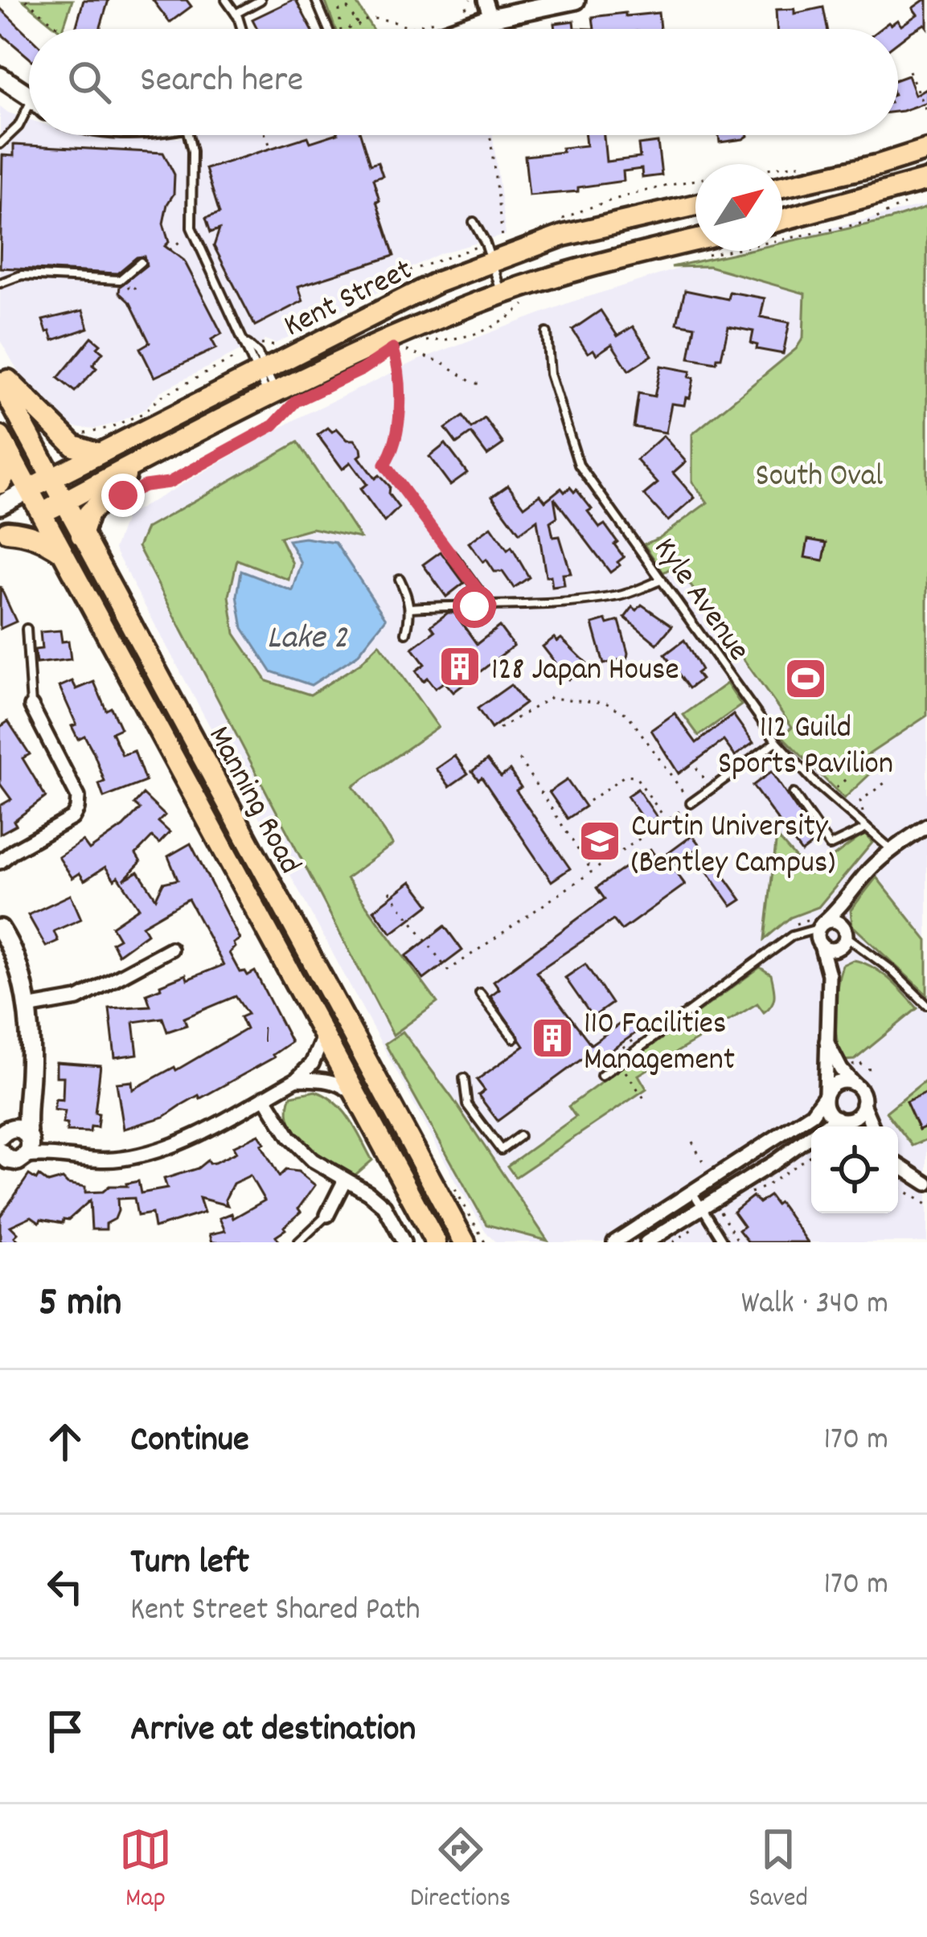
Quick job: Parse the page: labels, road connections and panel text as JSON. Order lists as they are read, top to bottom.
{
  "streets": {
    "main road": ["Kent Street", "Manning Road"],
    "lane": ["Kyle Avenue"]
  },
  "crossings": [
    ["Kent Street", "Manning Road"]
  ],
  "water": ["Lake 2"],
  "parks": ["South Oval"],
  "places": {
    "building": ["128 Japan House", "110 Facilities Management"],
    "sports": ["112 Guild Sports Pavilion"],
    "school or university": ["Curtin University (Bentley Campus)"]
  },
  "house_numbers": ["1"],
  "north": "top right",
  "page": {
    "search": "Search here",
    "heading": ["5 min", "Walk · 340 m"],
    "list": [
      ["Continue", "170 m"],
      ["Turn left", "Kent Street Shared Path", "170 m"],
      "Arrive at destination"
    ],
    "nav": ["Map", "Directions", "Saved"]
  }
}
